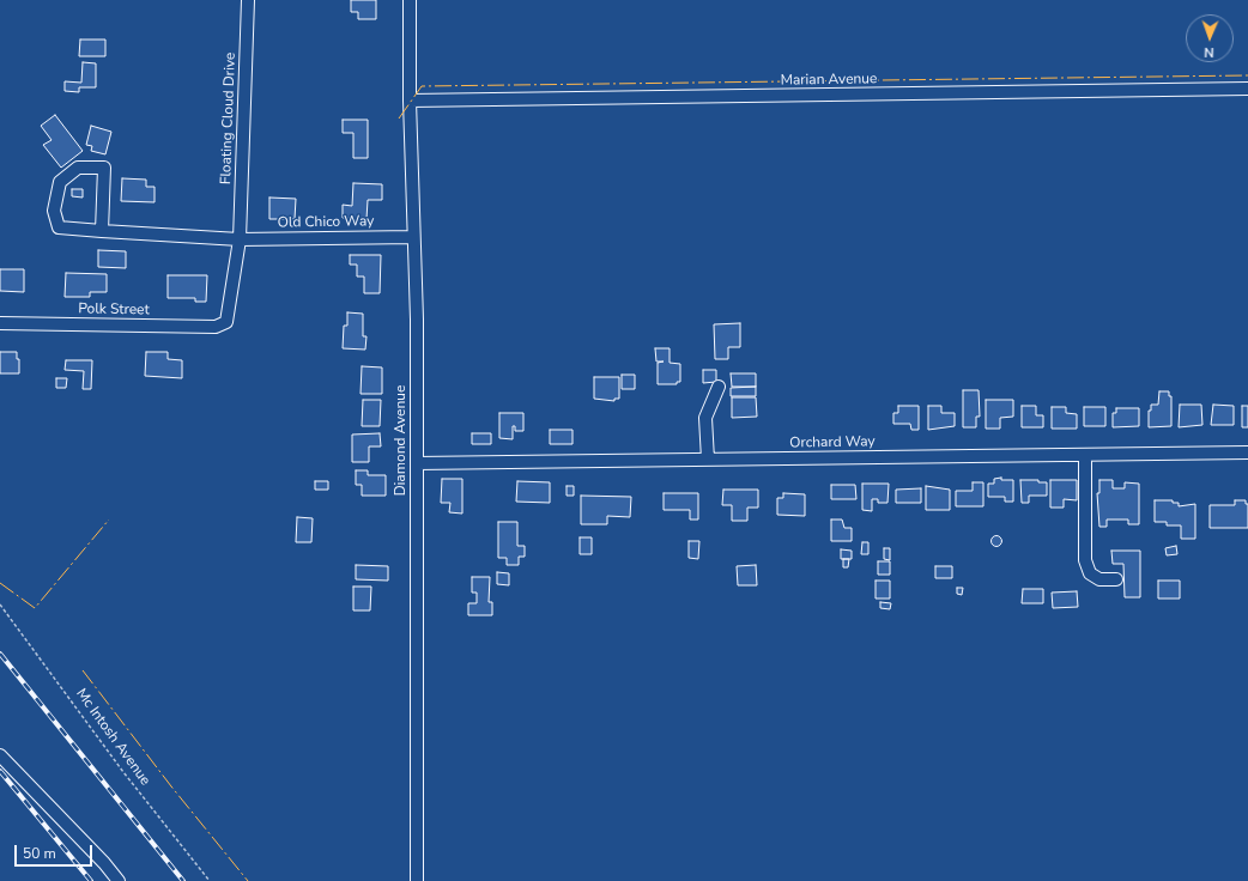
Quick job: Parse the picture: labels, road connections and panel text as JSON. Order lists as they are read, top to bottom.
{
  "streets": {
    "street": [
      "Marian Avenue",
      "Floating Cloud Drive",
      "Old Chico Way",
      "Polk Street",
      "Diamond Avenue",
      "Orchard Way"
    ],
    "path": ["Mc Intosh Avenue"]
  },
  "crossings": [
    ["Marian Avenue", "Diamond Avenue"],
    ["Floating Cloud Drive", "Old Chico Way"],
    ["Floating Cloud Drive", "Polk Street"],
    ["Old Chico Way", "Diamond Avenue"],
    ["Diamond Avenue", "Orchard Way"]
  ],
  "scale_bar": "50 m",
  "north": "bottom"
}
